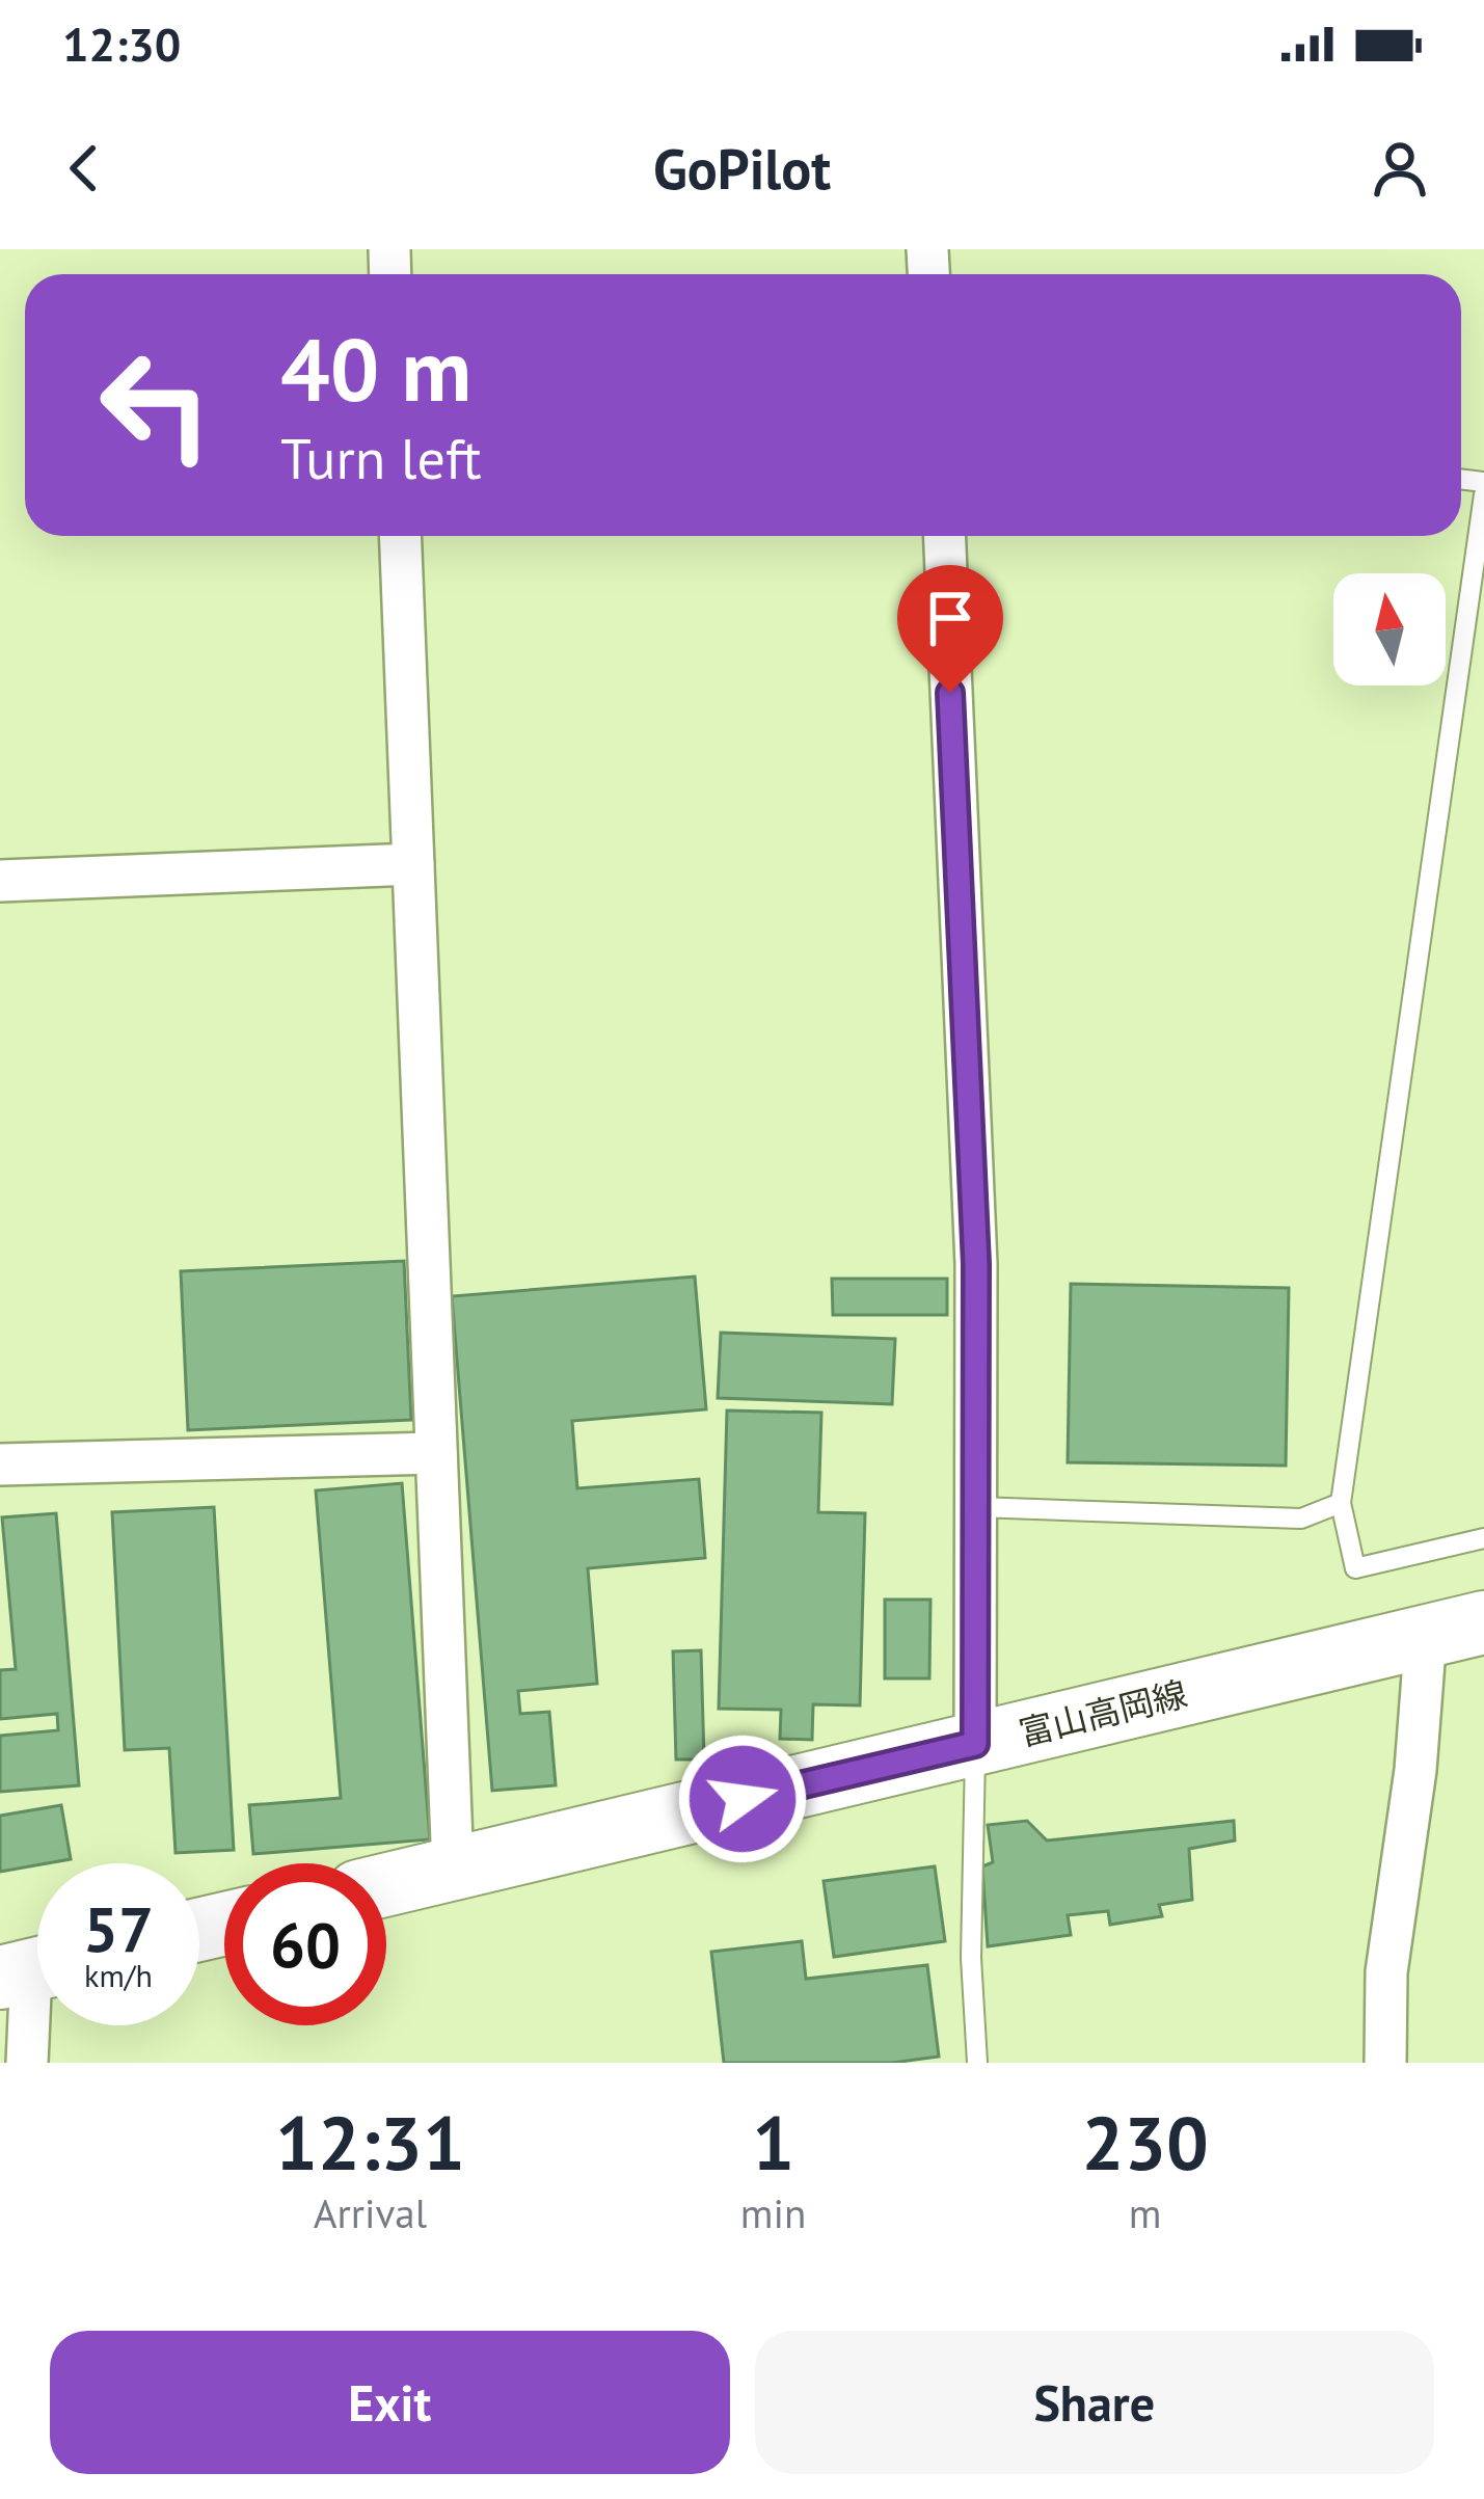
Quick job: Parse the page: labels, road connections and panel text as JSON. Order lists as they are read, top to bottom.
{
  "streets": {
    "main road": ["富山高岡線"]
  },
  "north": "top",
  "page": {
    "status": "12:30",
    "header": "GoPilot",
    "turn": ["40 m", "Turn left"],
    "speed": "57 km/h",
    "limit": "60",
    "eta": [
      "12:31",
      "Arrival",
      "1",
      "min",
      "230",
      "m"
    ],
    "buttons": ["Exit", "Share"]
  }
}
